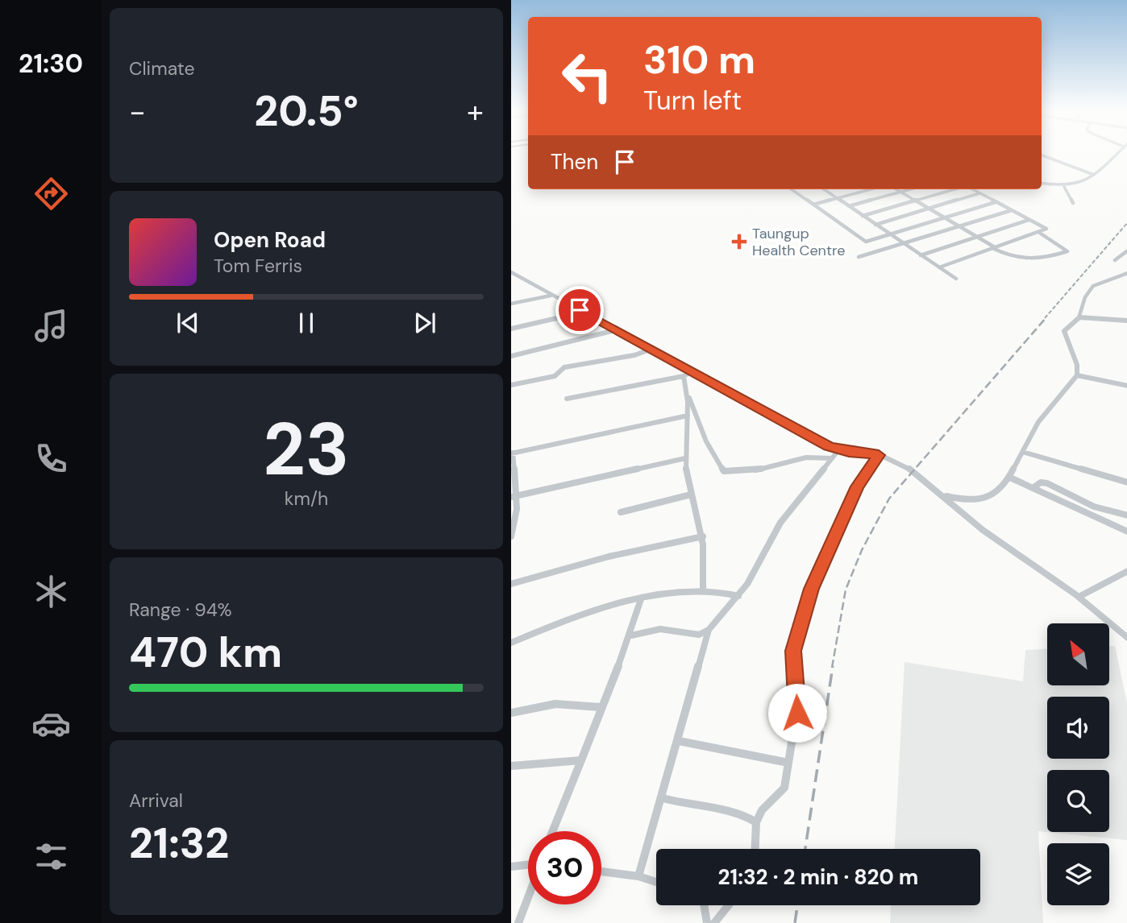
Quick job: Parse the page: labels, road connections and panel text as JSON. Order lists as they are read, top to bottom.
{
  "places": {
    "health": ["Taungup Health Centre"]
  },
  "north": "top left",
  "page": {
    "tabs": "21:30",
    "tile": [
      "Climate",
      ["23", "km/h"],
      ["Range · 94%", "470 km"],
      ["Arrival", "21:32"]
    ],
    "turn": ["310 m", "Turn left"],
    "heat": ["−", "20.5°", "+"],
    "then": "Then",
    "song": ["Open Road", "Tom Ferris"],
    "limit": "30",
    "trip": "21:32 · 2 min · 820 m"
  }
}
